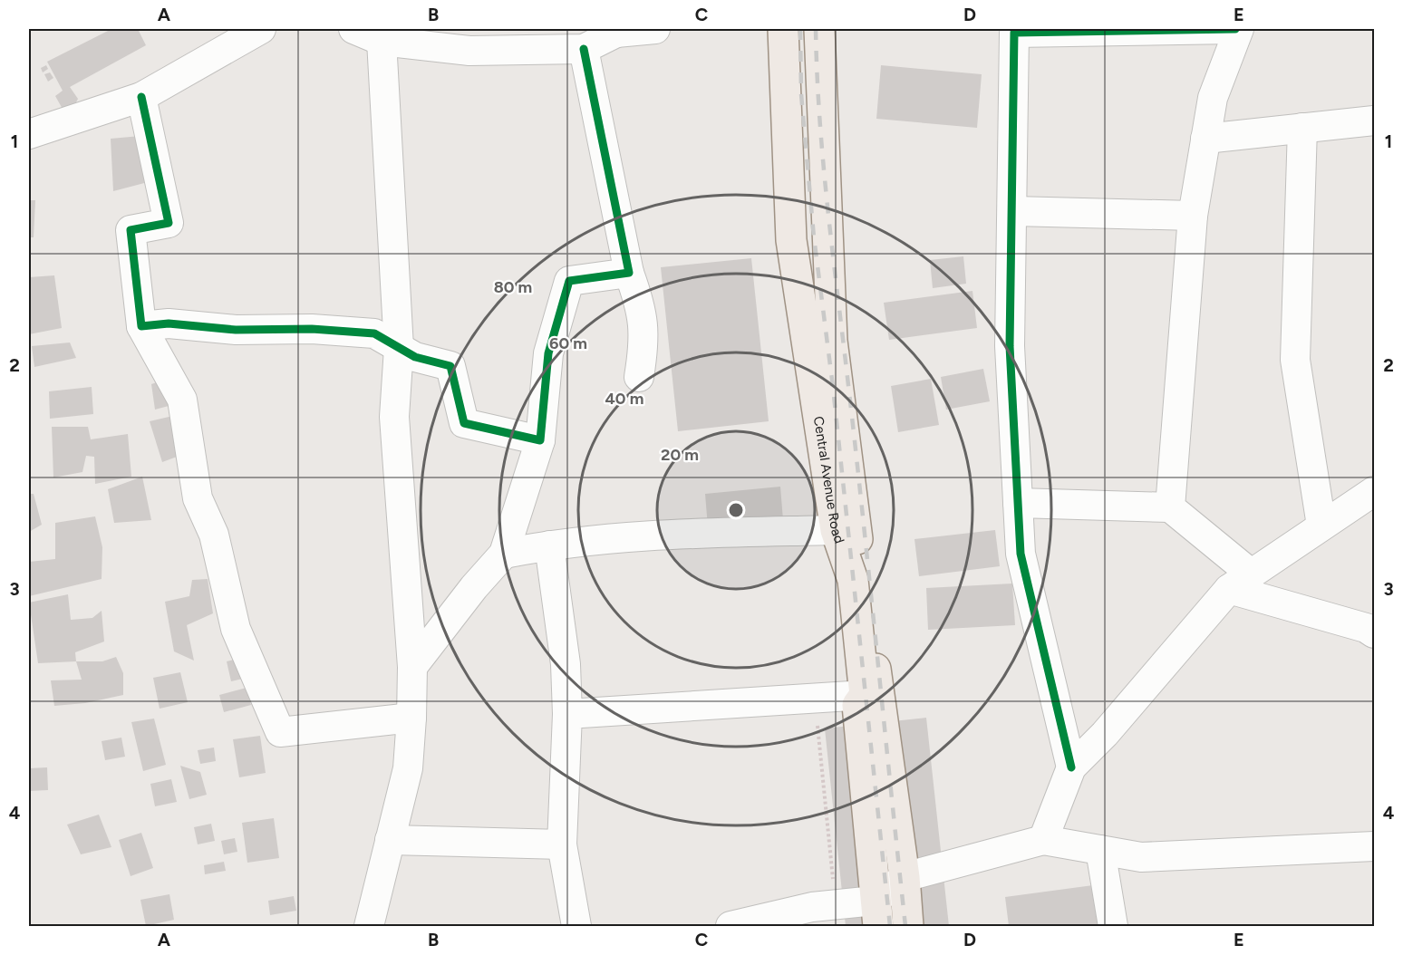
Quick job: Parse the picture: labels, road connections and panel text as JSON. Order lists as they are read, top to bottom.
{
  "streets": {
    "main road": ["Central Avenue Road"]
  },
  "grid": {
    "columns": [
      "A",
      "B",
      "C",
      "D",
      "E"
    ],
    "rows": [
      "1",
      "2",
      "3",
      "4"
    ]
  },
  "rings": [
    "80 m",
    "60 m",
    "40 m",
    "20 m"
  ]
}
